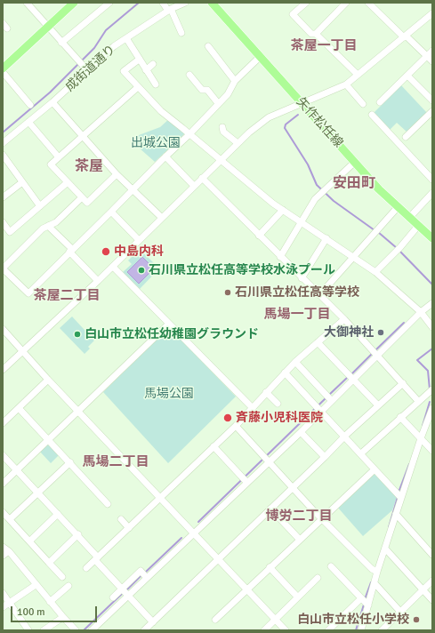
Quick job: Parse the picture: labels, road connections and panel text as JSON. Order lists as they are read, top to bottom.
{
  "streets": {
    "main road": ["矢作松任線"],
    "street": ["成街道通り"]
  },
  "districts": [
    "茶屋一丁目",
    "茶屋",
    "安田町",
    "茶屋二丁目",
    "馬場一丁目",
    "馬場二丁目",
    "博労二丁目"
  ],
  "parks": ["出城公園", "馬場公園"],
  "places": [
    "中島内科",
    "石川県立松任高等学校水泳プール",
    "石川県立松任高等学校",
    "大御神社",
    "白山市立松任幼稚園グラウンド",
    "斉藤小児科医院",
    "白山市立松任小学校"
  ],
  "scale_bar": "100 m"
}
